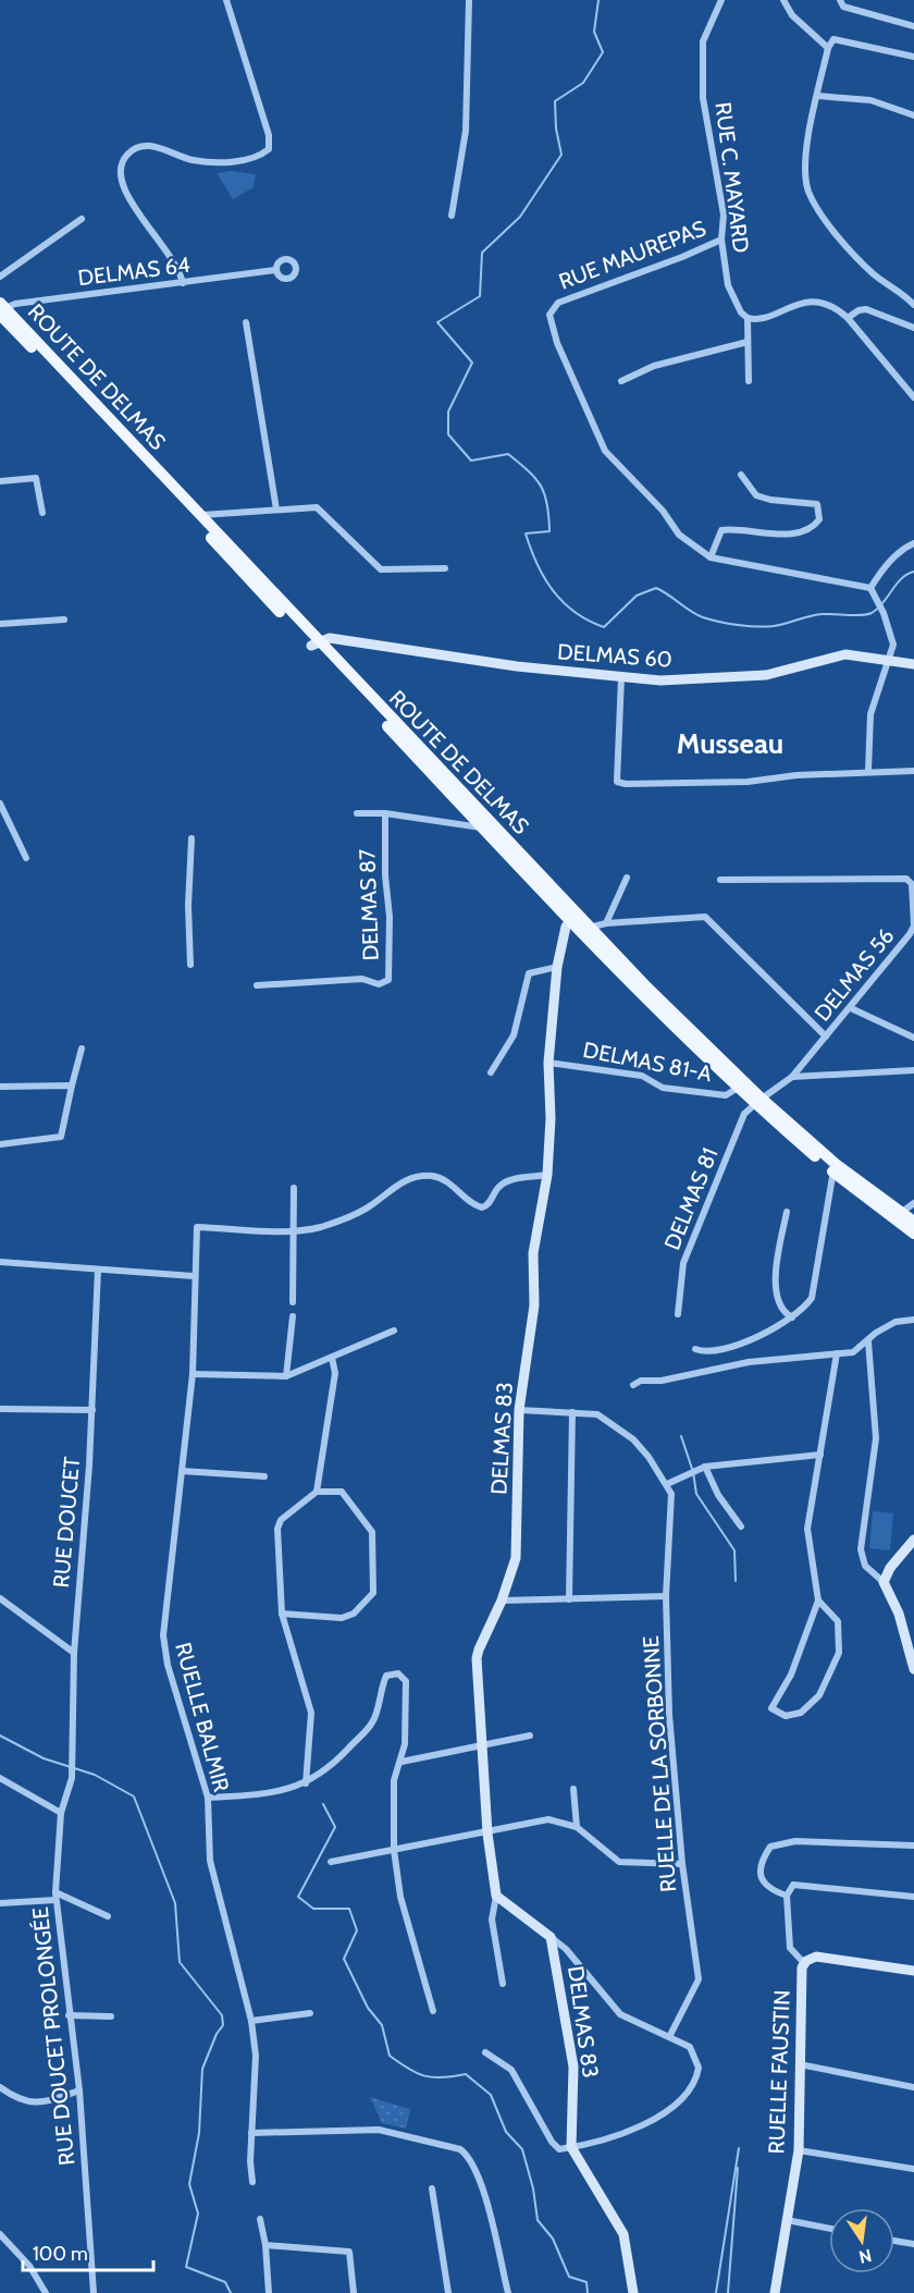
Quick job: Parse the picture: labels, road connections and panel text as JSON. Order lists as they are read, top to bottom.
{
  "streets": {
    "main road": ["ROUTE DE DELMAS"],
    "street": [
      "RUE C. MAYARD",
      "RUE MAUREPAS",
      "DELMAS 64",
      "DELMAS 60",
      "DELMAS 87",
      "DELMAS 56",
      "DELMAS 81-A",
      "DELMAS 81",
      "DELMAS 83",
      "RUE DOUCET",
      "RUELLE BALMIR",
      "RUELLE DE LA SORBONNE",
      "RUE DOUCET PROLONGÉE",
      "RUELLE FAUSTIN"
    ]
  },
  "crossings": [
    ["RUE C. MAYARD", "RUE MAUREPAS"],
    ["DELMAS 64", "ROUTE DE DELMAS"],
    ["ROUTE DE DELMAS", "DELMAS 60"],
    ["ROUTE DE DELMAS", "DELMAS 56"],
    ["ROUTE DE DELMAS", "DELMAS 81-A"],
    ["ROUTE DE DELMAS", "DELMAS 81"],
    ["ROUTE DE DELMAS", "DELMAS 83"],
    ["DELMAS 56", "DELMAS 81"],
    ["DELMAS 81-A", "DELMAS 83"],
    ["DELMAS 83", "RUELLE DE LA SORBONNE"],
    ["RUE DOUCET", "RUE DOUCET PROLONGÉE"]
  ],
  "districts": ["Musseau"],
  "scale_bar": "100 m",
  "north": "bottom"
}
